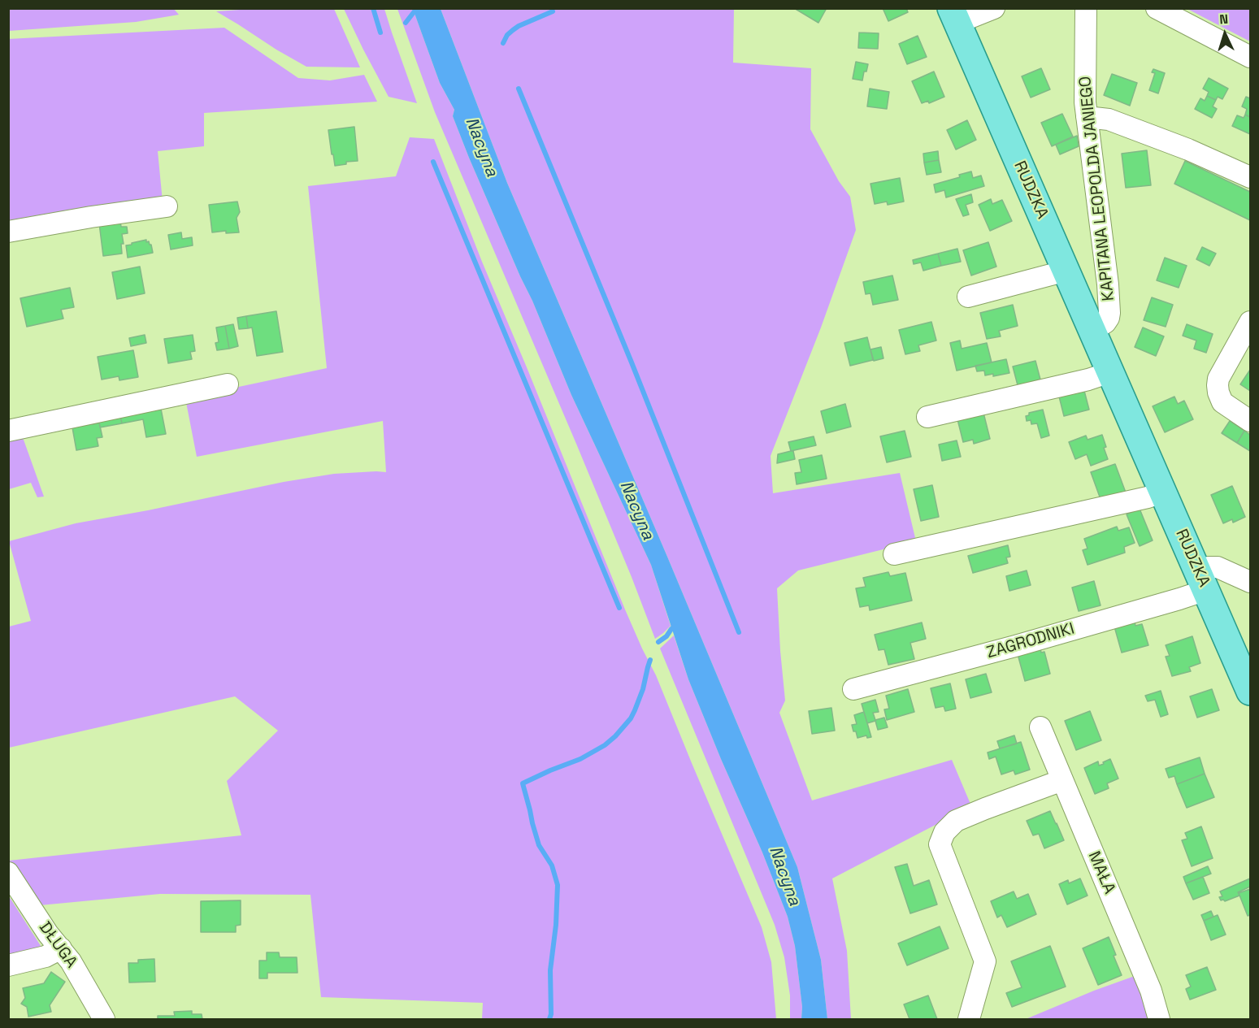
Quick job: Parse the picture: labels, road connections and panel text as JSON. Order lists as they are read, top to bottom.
{
  "streets": {
    "main road": ["RUDZKA"],
    "street": [
      "KAPITANA LEOPOLDA JANIEGO",
      "ZAGRODNIKI",
      "MAŁA",
      "DŁUGA"
    ]
  },
  "crossings": [
    ["KAPITANA LEOPOLDA JANIEGO", "RUDZKA"],
    ["RUDZKA", "ZAGRODNIKI"]
  ],
  "water": ["Nacyna"],
  "north": "top"
}
